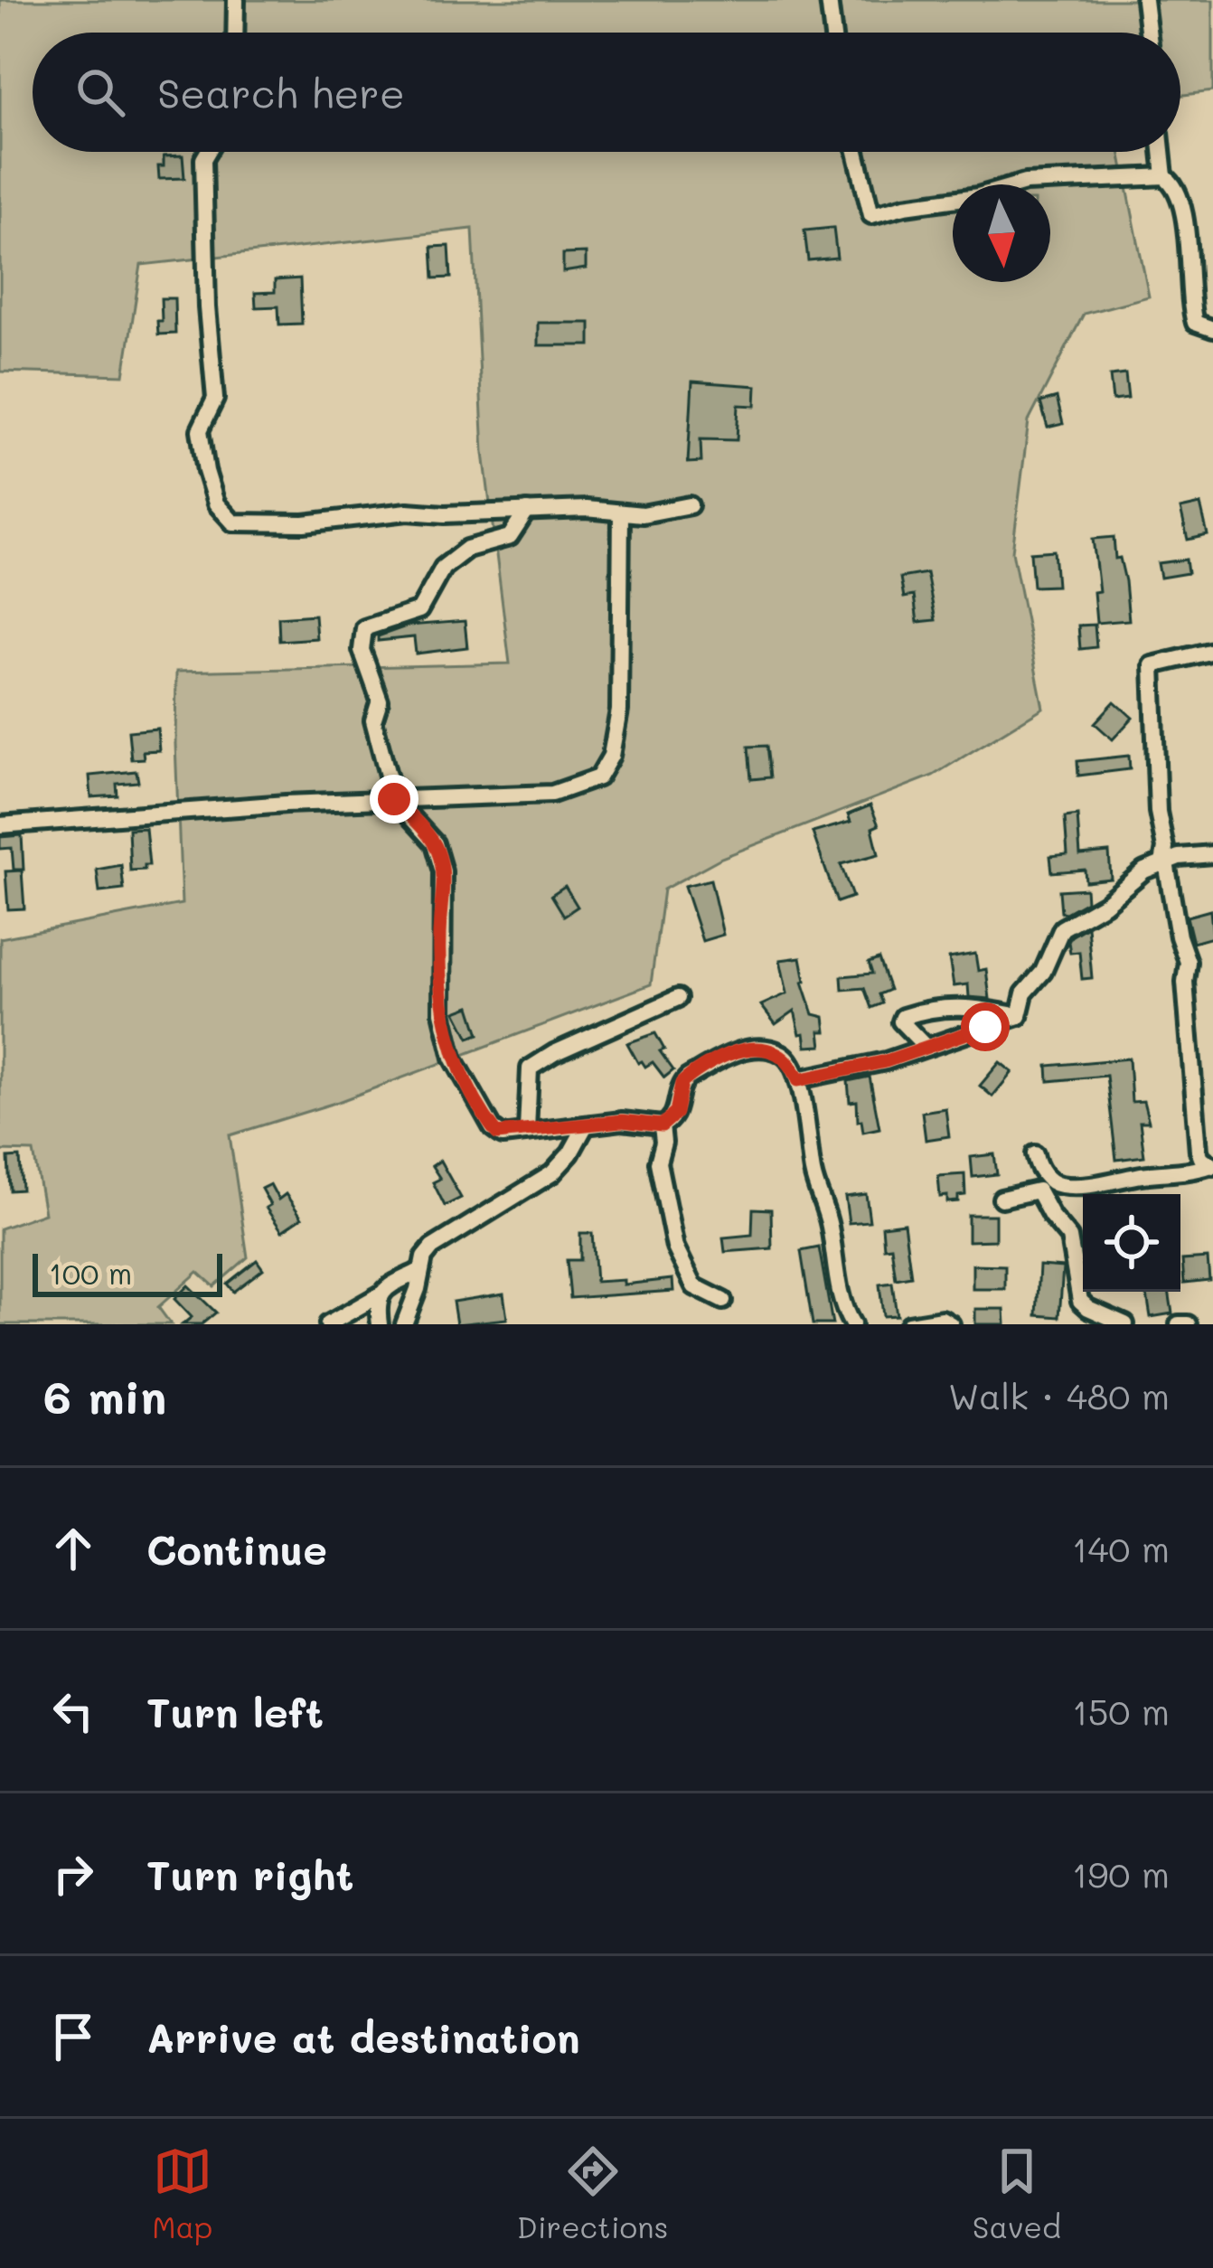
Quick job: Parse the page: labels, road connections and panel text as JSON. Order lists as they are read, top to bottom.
{
  "scale_bar": "100 m",
  "north": "bottom",
  "page": {
    "search": "Search here",
    "scale": "100 m",
    "heading": ["6 min", "Walk · 480 m"],
    "list": [
      ["Continue", "140 m"],
      ["Turn left", "150 m"],
      ["Turn right", "190 m"],
      "Arrive at destination"
    ],
    "nav": ["Map", "Directions", "Saved"]
  }
}
